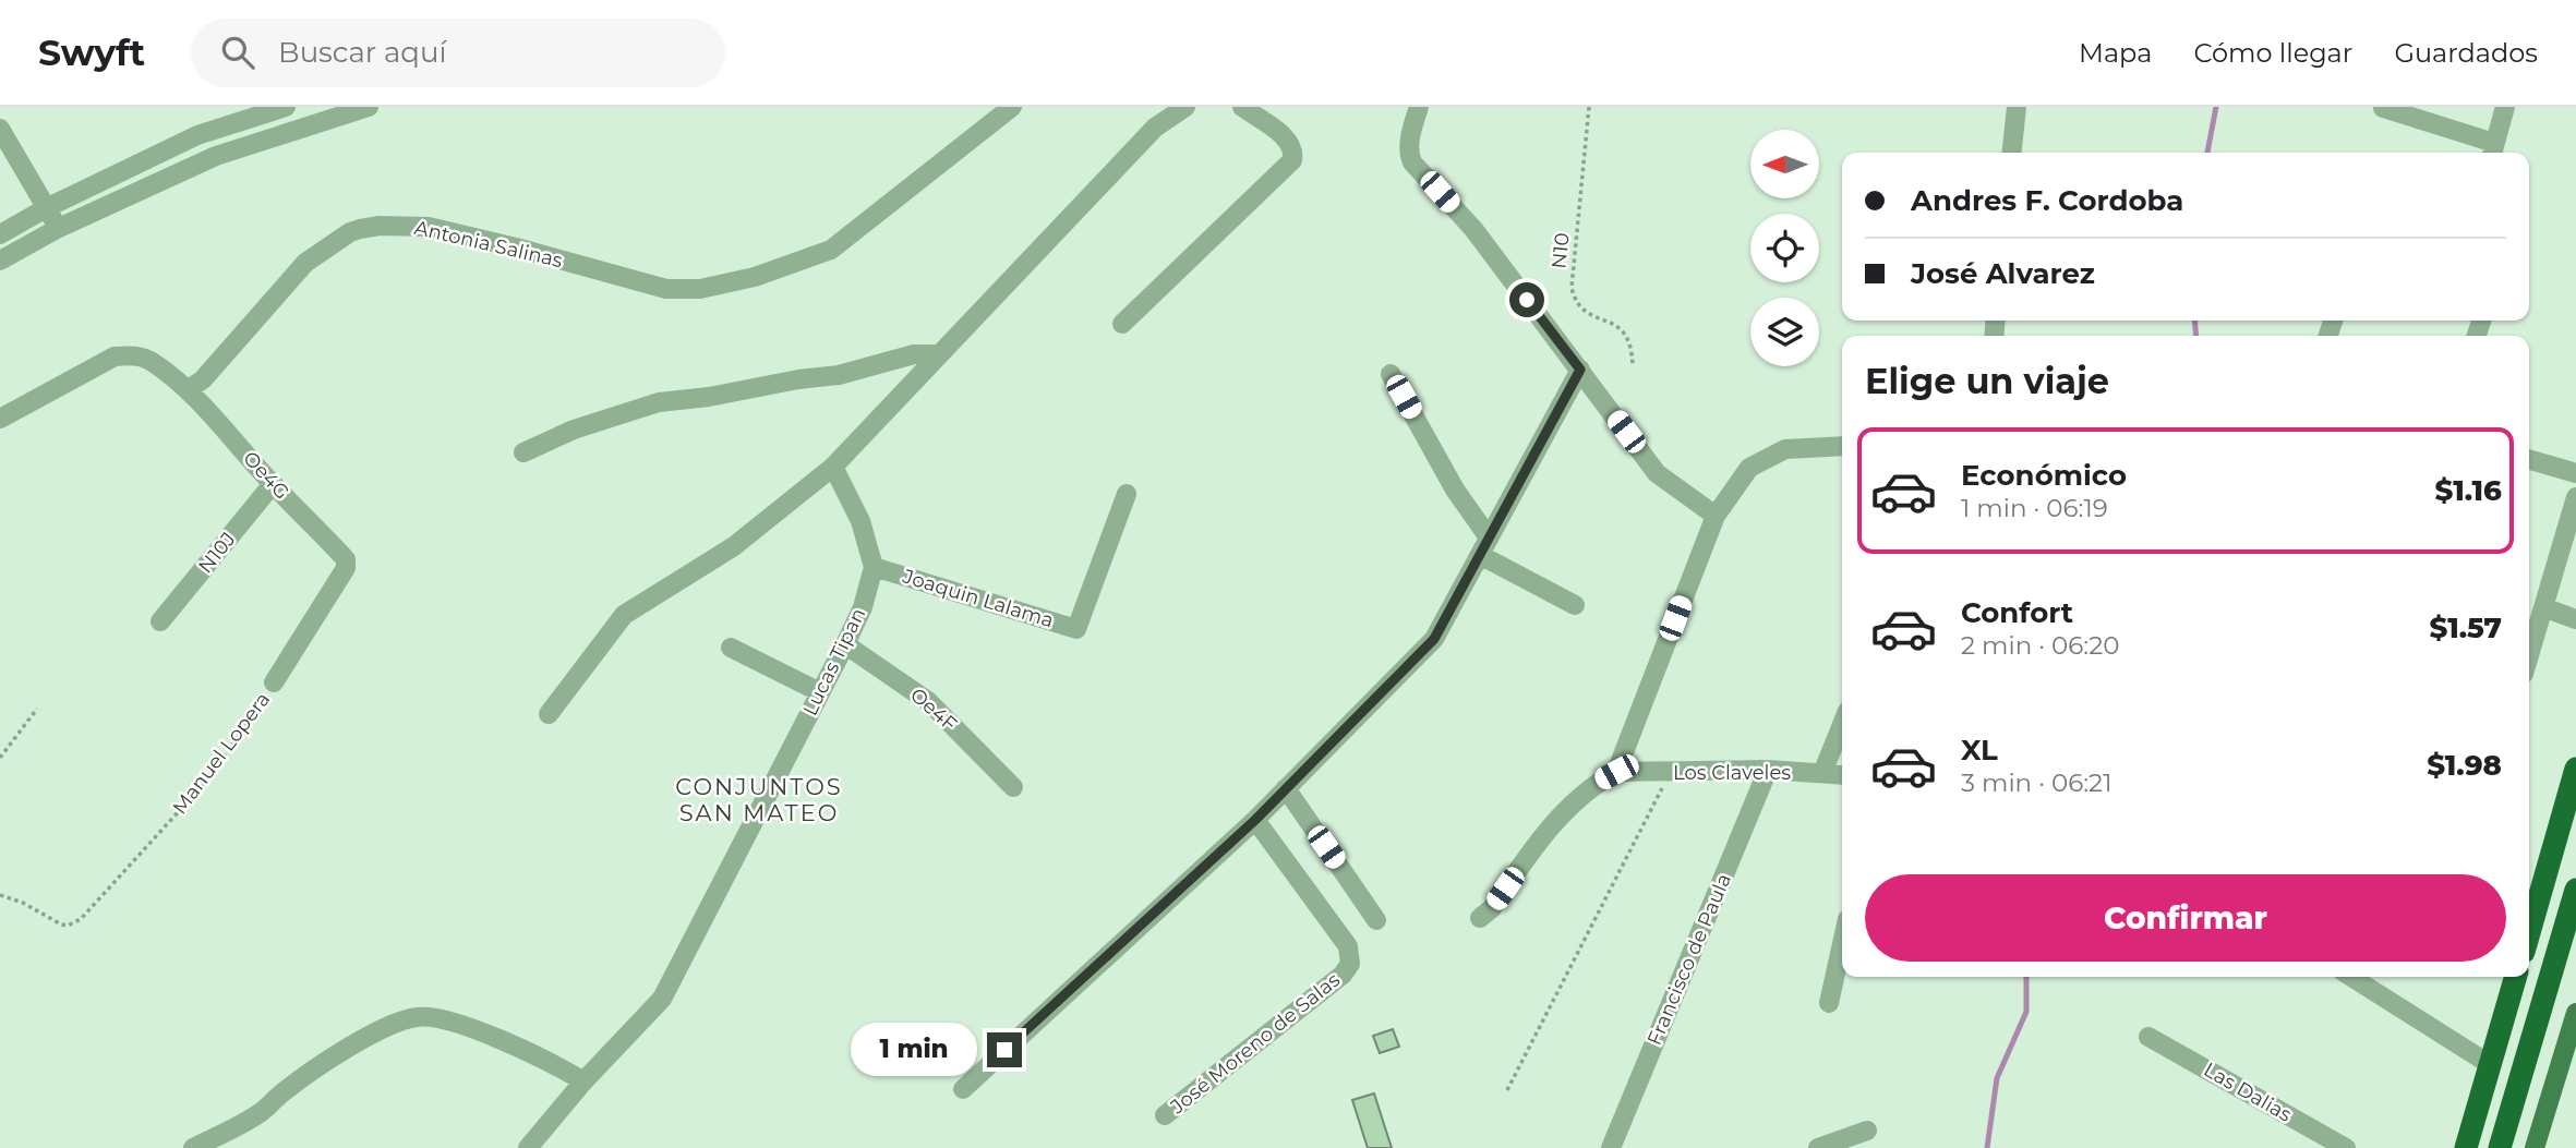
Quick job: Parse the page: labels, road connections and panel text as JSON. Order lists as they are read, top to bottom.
{
  "streets": {
    "street": [
      "Antonia Salinas",
      "Oe4G",
      "N10J",
      "Joaquin Lalama",
      "Lucas Tipan",
      "Oe4F",
      "Manuel Lopera",
      "Los Claveles",
      "Francisco de Paula",
      "José Moreno de Salas",
      "Las Dalias"
    ],
    "path": ["N10"]
  },
  "crossings": [
    ["Antonia Salinas", "Oe4G"],
    ["Oe4G", "N10J"],
    ["Oe4G", "Manuel Lopera"],
    ["Joaquin Lalama", "Lucas Tipan"],
    ["Lucas Tipan", "Oe4F"],
    ["Los Claveles", "Francisco de Paula"]
  ],
  "districts": ["CONJUNTOS SAN MATEO"],
  "north": "left",
  "page": {
    "header": "Swyft",
    "search": "Buscar aquí",
    "nav": ["Mapa", "Cómo llegar", "Guardados"],
    "banner": ["Andres F. Cordoba", "José Alvarez"],
    "heading": "Elige un viaje",
    "list": [
      {
        "name": "Económico",
        "note": "1 min · 06:19",
        "value": "$1.16"
      },
      {
        "name": "Confort",
        "note": "2 min · 06:20",
        "value": "$1.57"
      },
      {
        "name": "XL",
        "note": "3 min · 06:21",
        "value": "$1.98"
      }
    ],
    "buttons": "Confirmar",
    "bubble": "1 min"
  }
}
